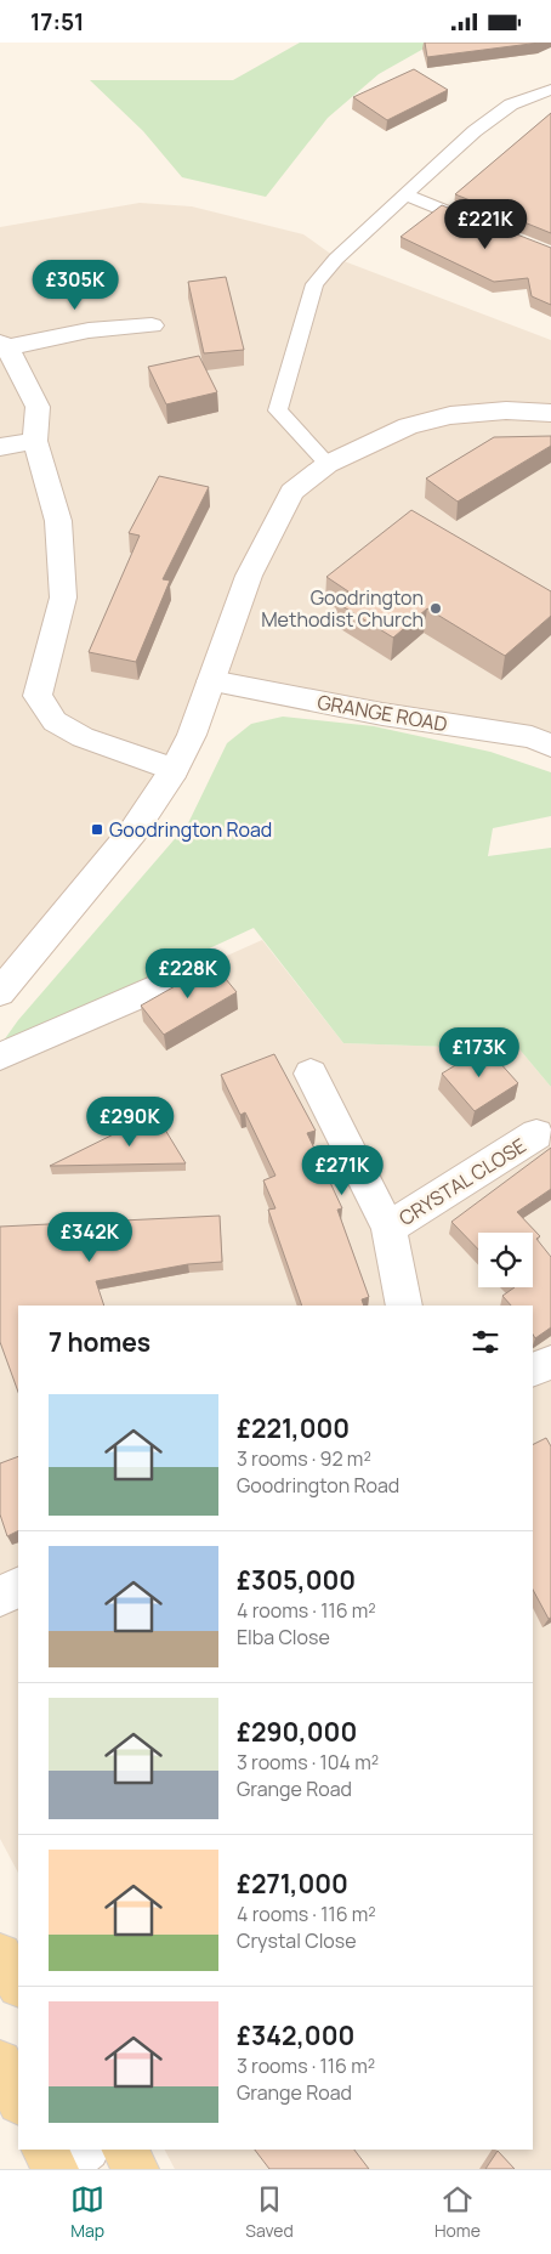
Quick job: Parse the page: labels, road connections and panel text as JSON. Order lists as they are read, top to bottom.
{
  "streets": {
    "street": ["GRANGE ROAD", "CRYSTAL CLOSE"]
  },
  "places": {
    "other": ["Goodrington Methodist Church"],
    "transit": ["Goodrington Road"]
  },
  "page": {
    "status": "17:51",
    "price": [
      "£221K",
      "£305K",
      "£228K",
      "£173K",
      "£290K",
      "£271K",
      "£342K"
    ],
    "heading": "7 homes",
    "list": [
      {
        "name": "£221,000",
        "note": "3 rooms · 92 m² · Goodrington Road"
      },
      {
        "name": "£305,000",
        "note": "4 rooms · 116 m² · Elba Close"
      },
      {
        "name": "£290,000",
        "note": "3 rooms · 104 m² · Grange Road"
      },
      {
        "name": "£271,000",
        "note": "4 rooms · 116 m² · Crystal Close"
      },
      {
        "name": "£342,000",
        "note": "3 rooms · 116 m² · Grange Road"
      }
    ],
    "tabs": ["Map", "Saved", "Home"]
  }
}
